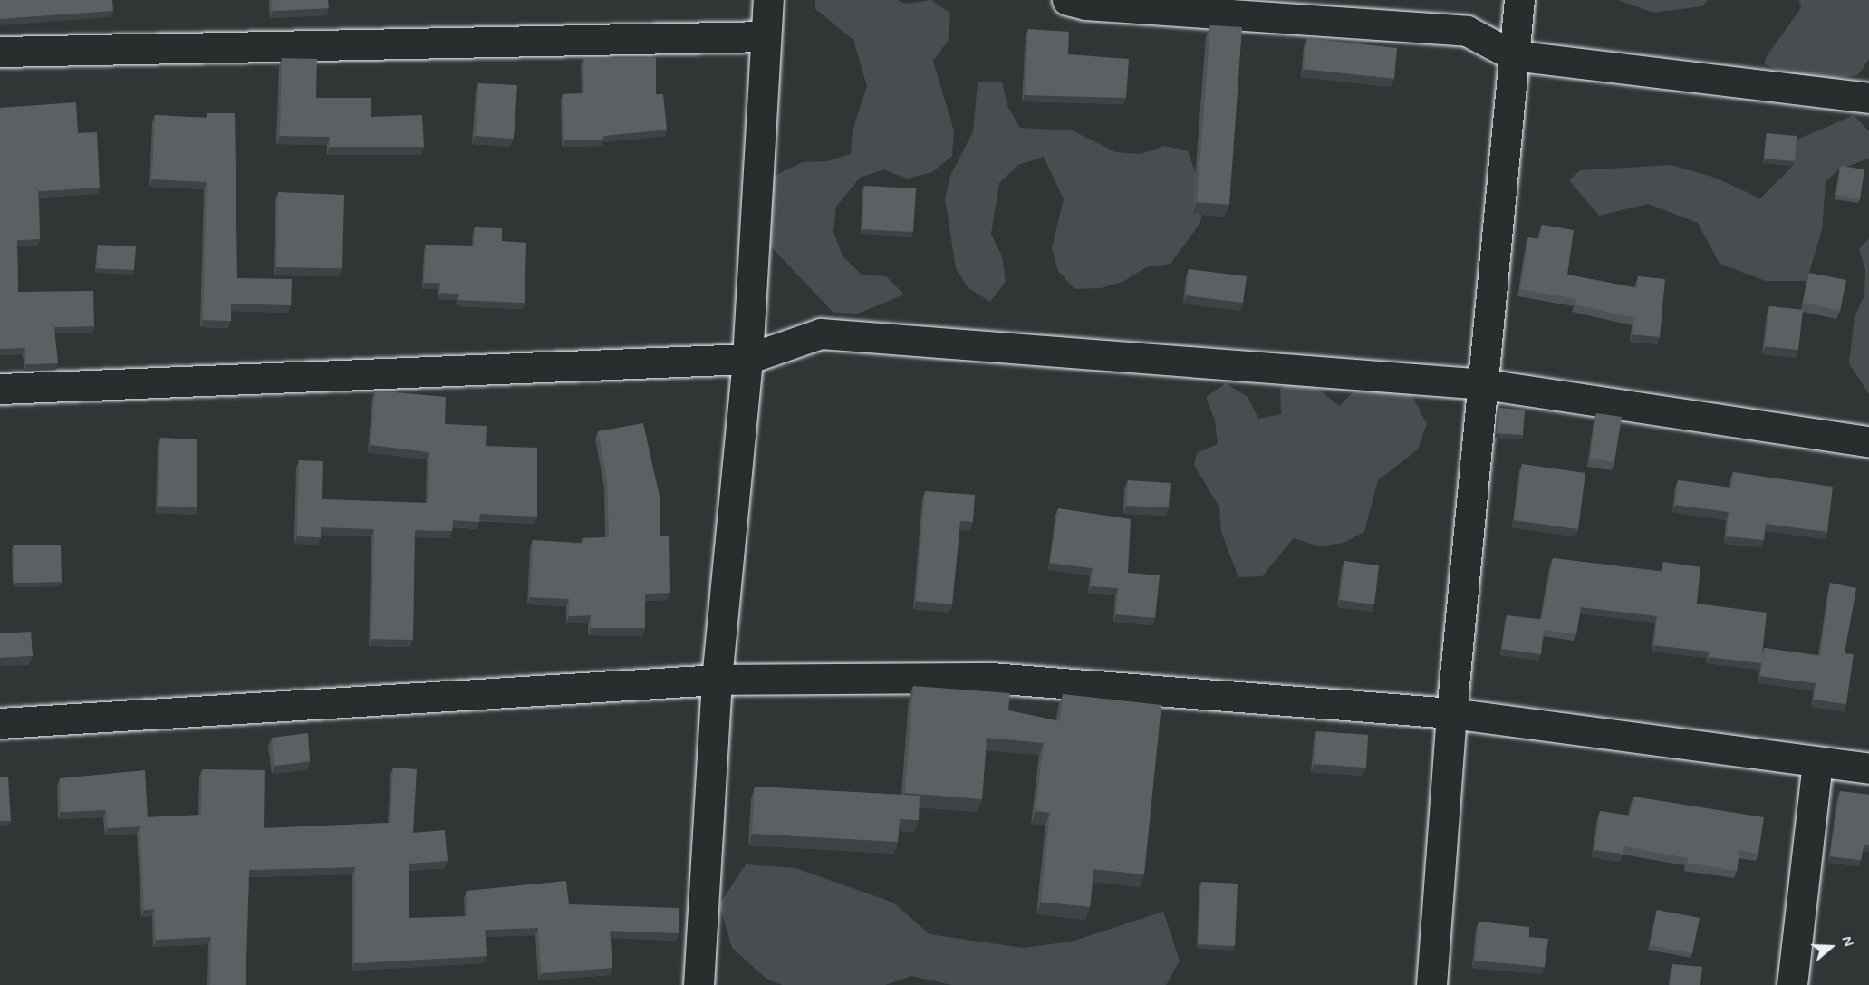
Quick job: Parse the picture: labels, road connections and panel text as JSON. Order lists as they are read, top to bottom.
{
  "north": "right"
}
